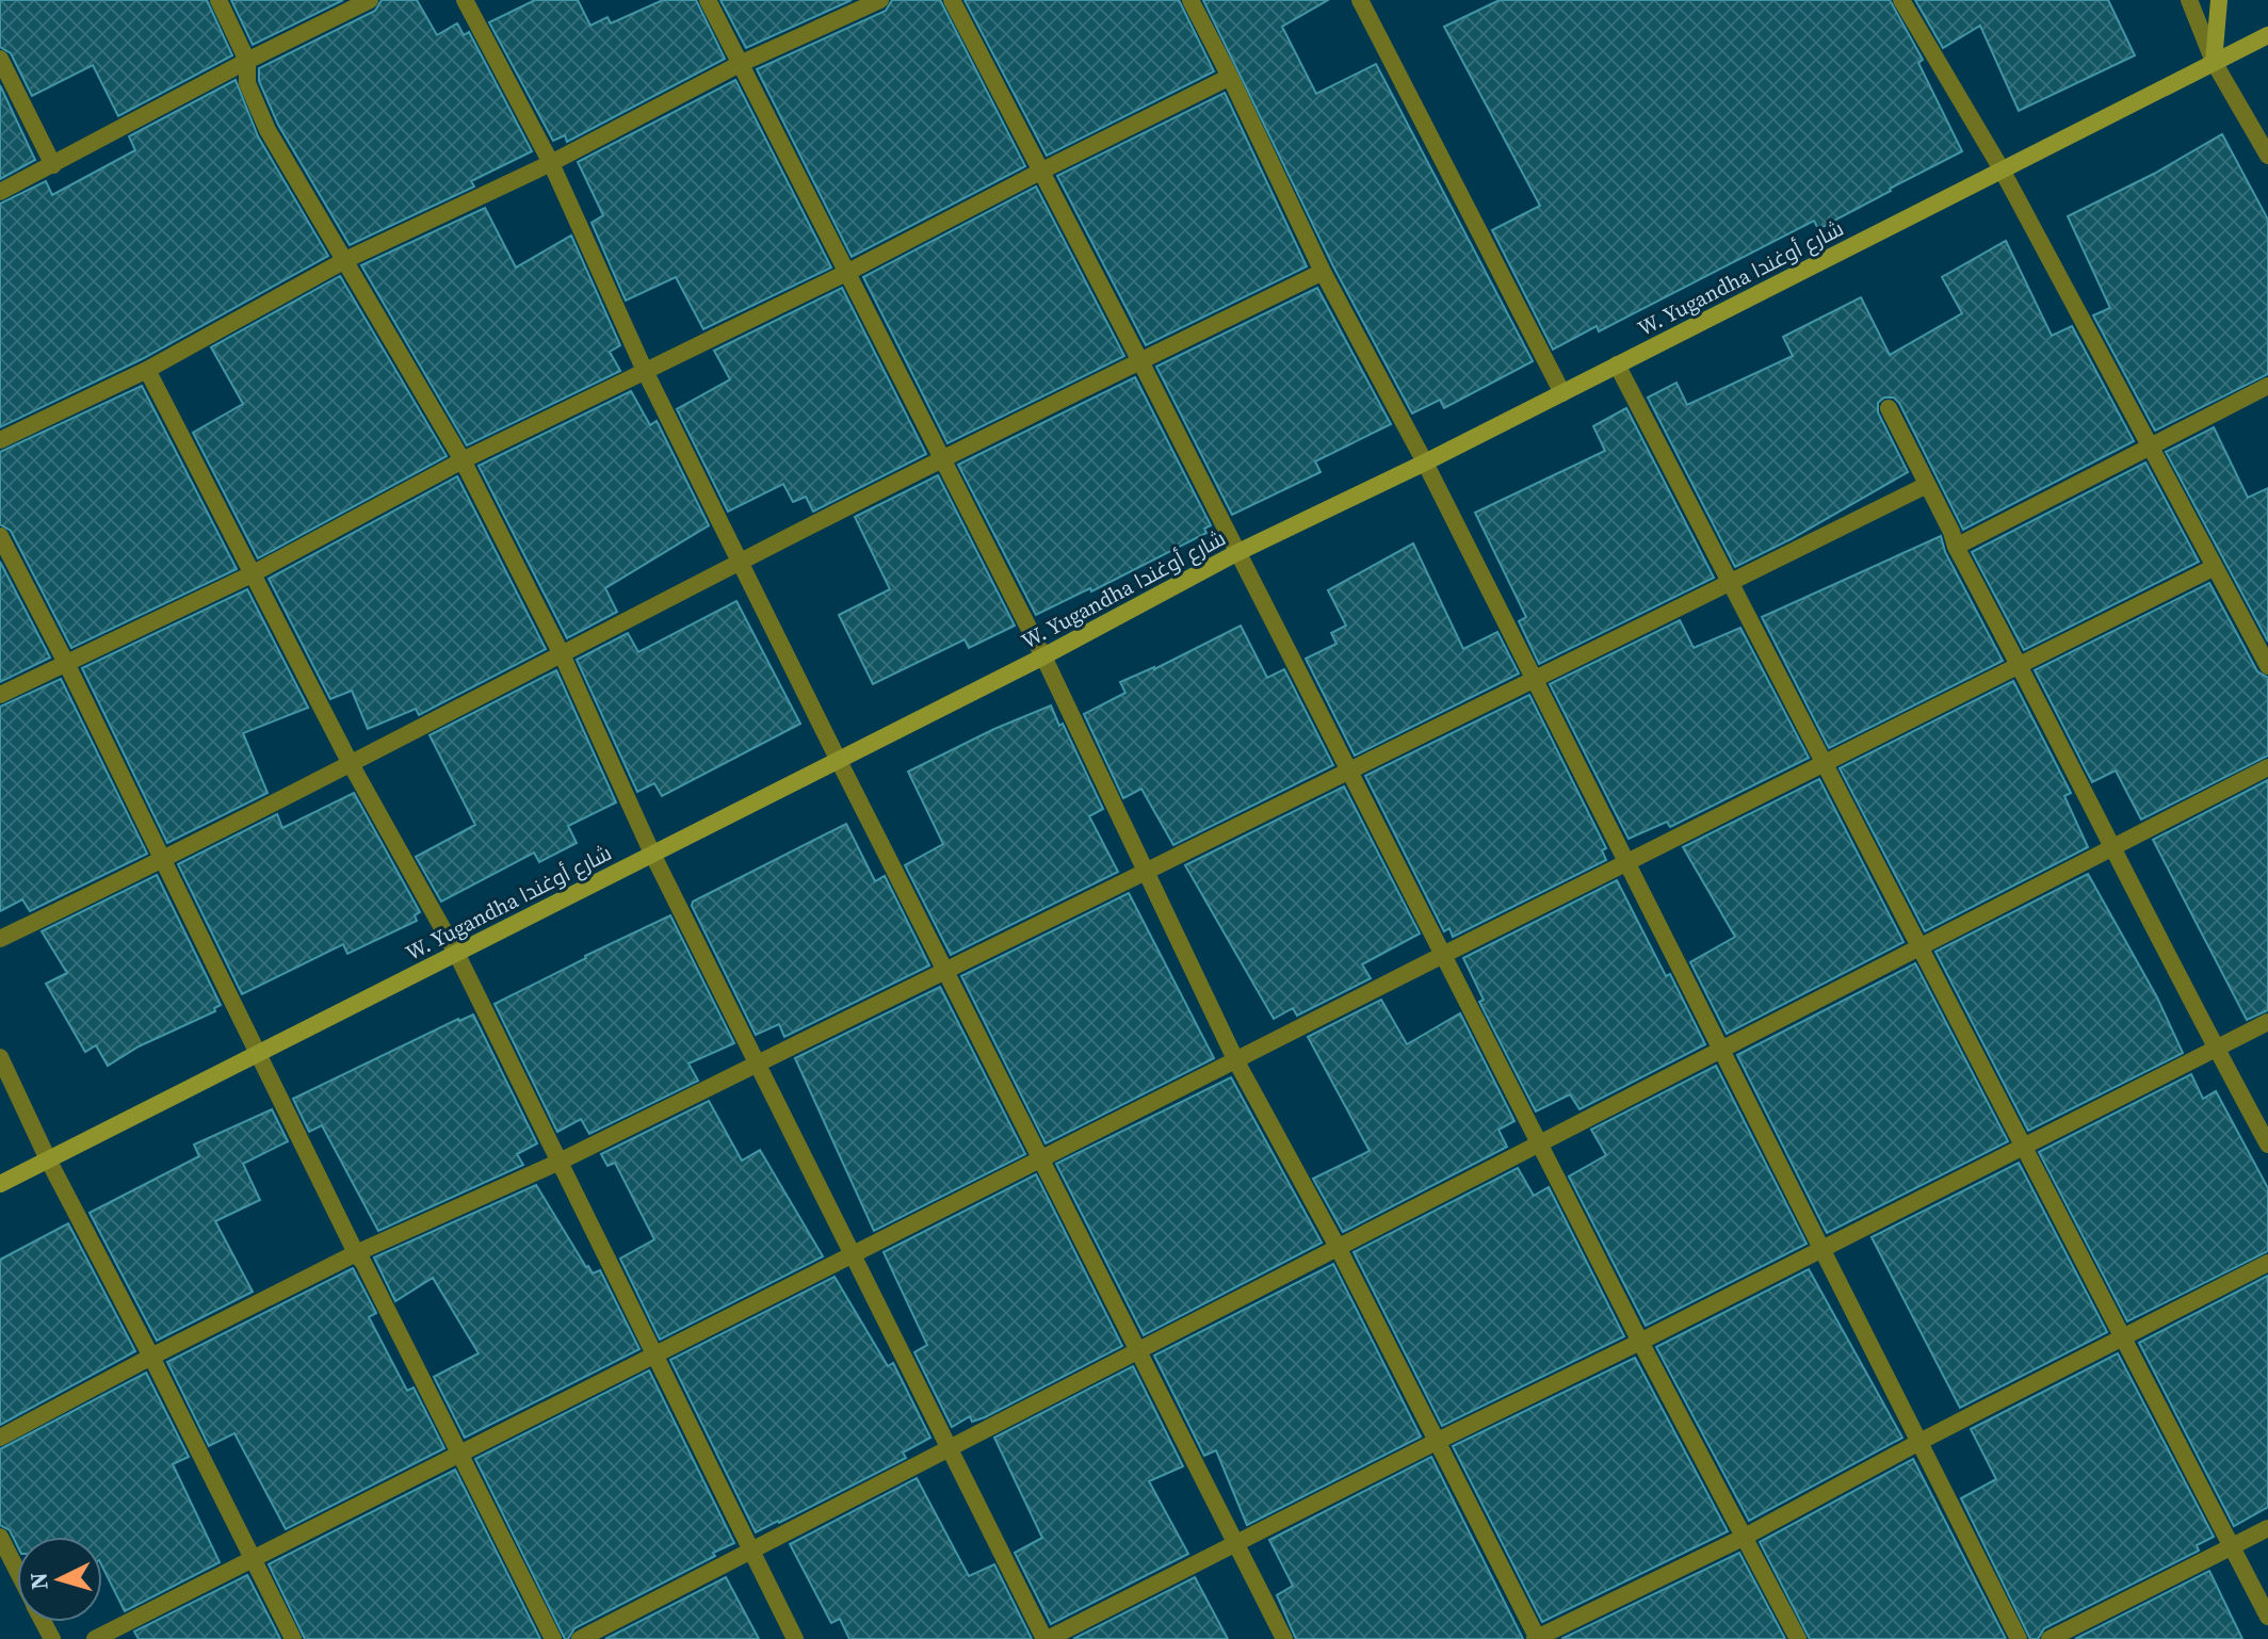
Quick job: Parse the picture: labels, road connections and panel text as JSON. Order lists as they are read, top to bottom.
{
  "streets": {
    "street": ["W. Yugandha شارع أوغندا"]
  },
  "north": "left"
}
